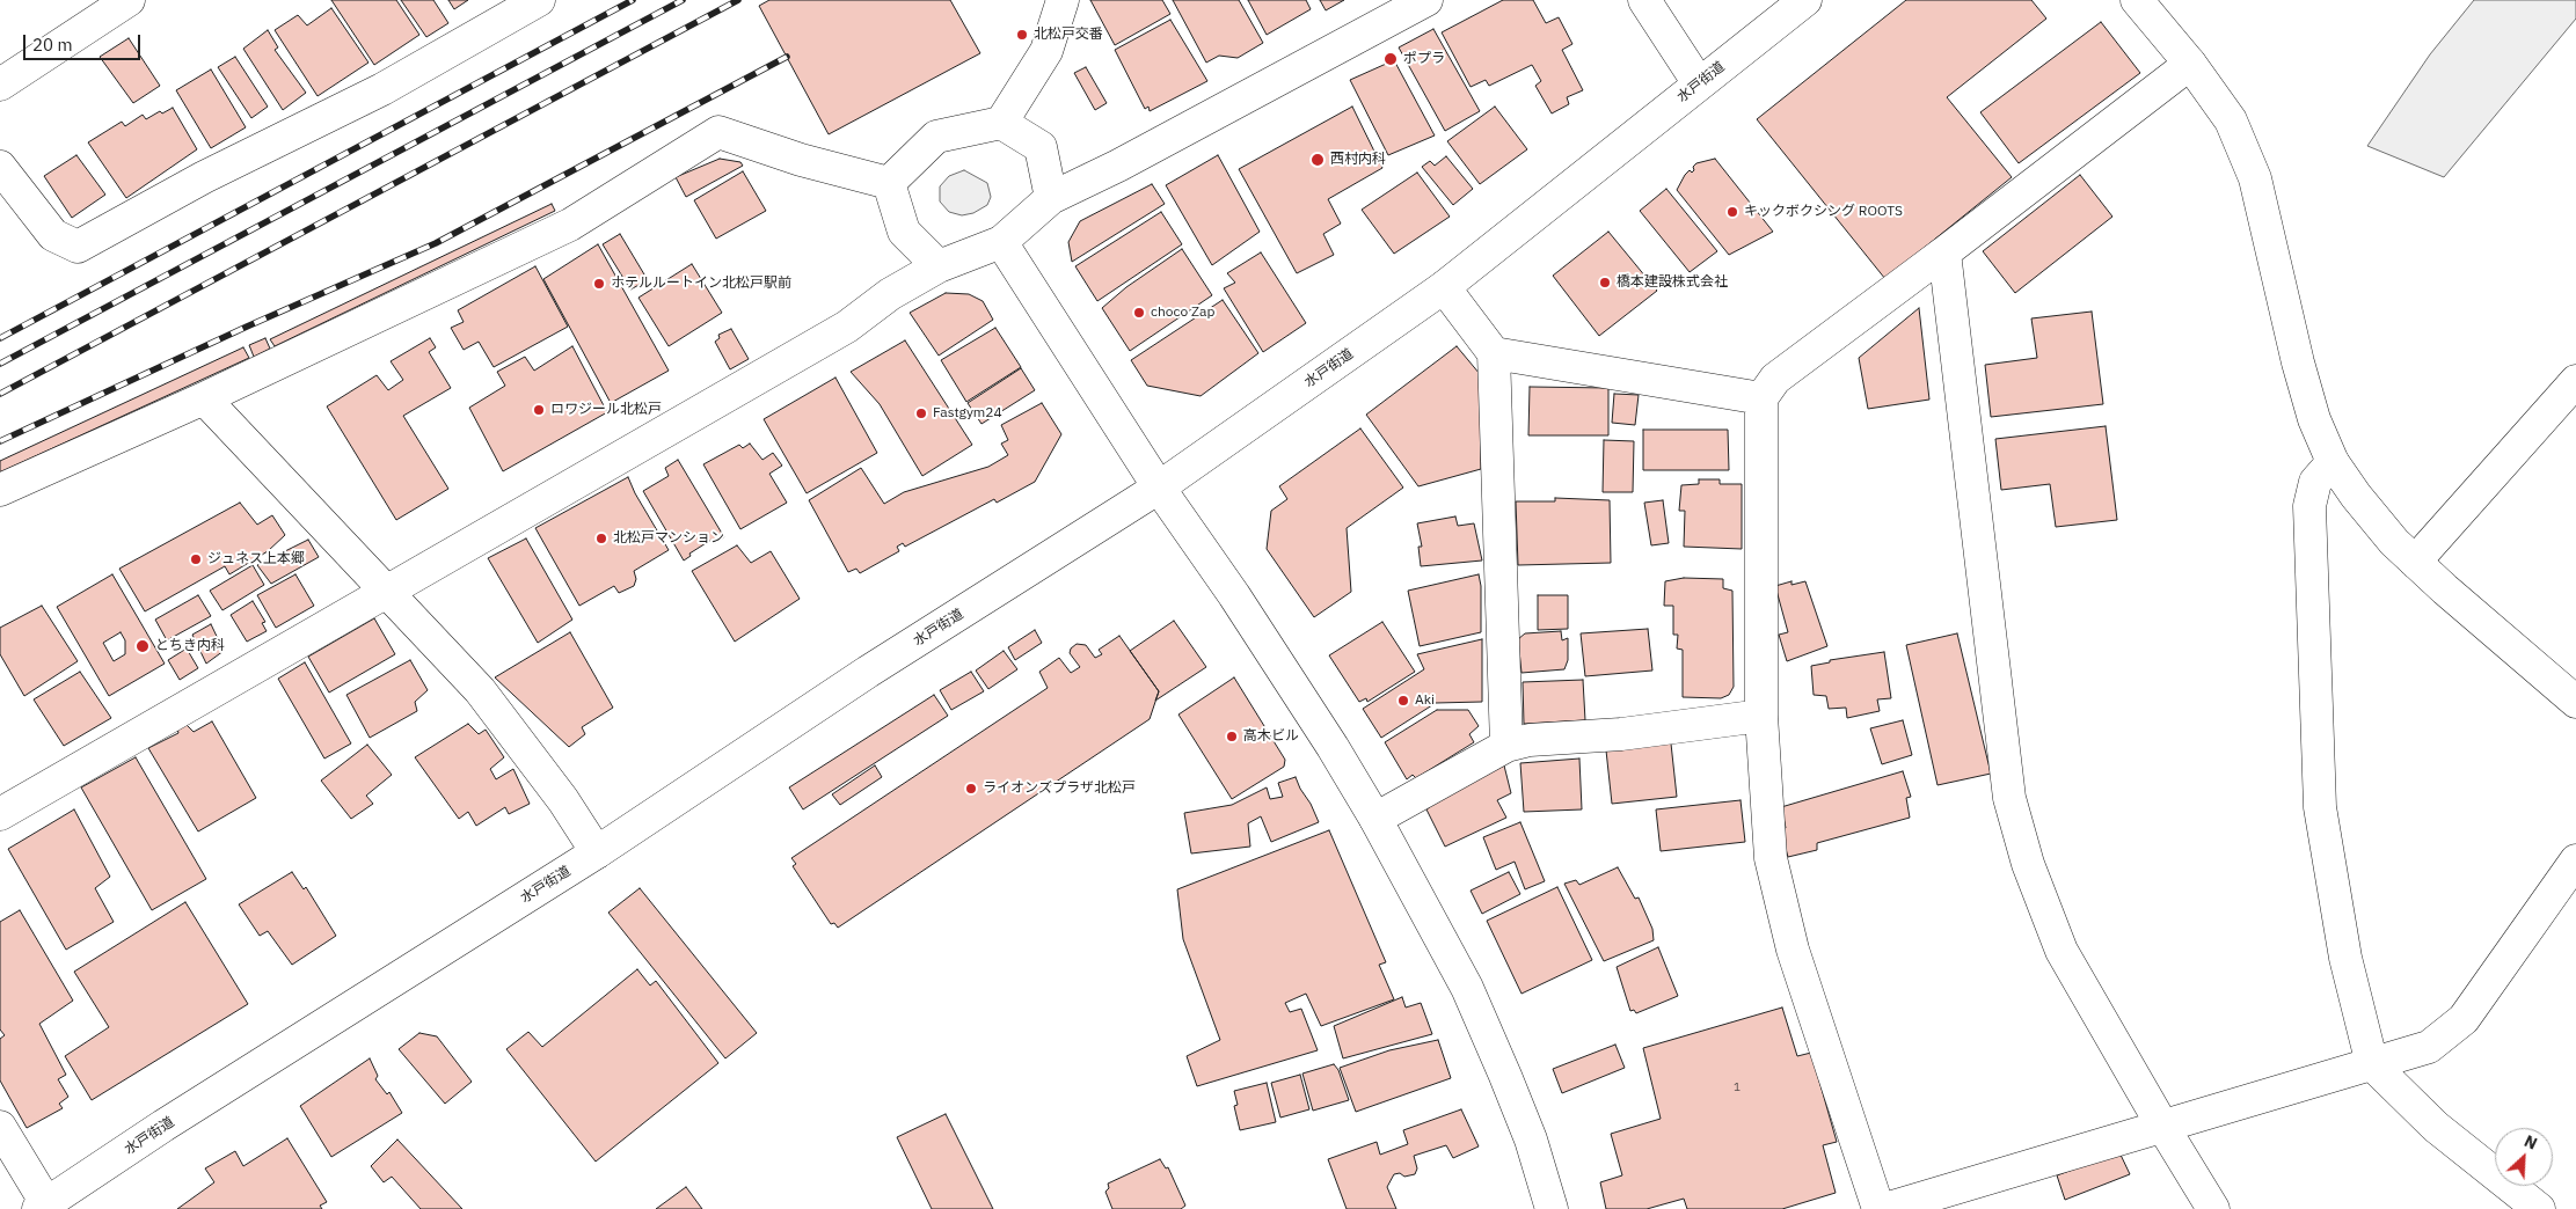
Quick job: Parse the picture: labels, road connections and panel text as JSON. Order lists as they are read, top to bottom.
{
  "streets": {
    "main road": ["水戸街道"]
  },
  "places": [
    "北松戸交番",
    "ポプラ",
    "西村内科",
    "キックボクシング ROOTS",
    "橋本建設株式会社",
    "ホテルルートイン北松戸駅前",
    "choco Zap",
    "ロワジール北松戸",
    "Fastgym24",
    "北松戸マンション",
    "ジュネス上本郷",
    "とちき内科",
    "Aki",
    "高木ビル",
    "ライオンズプラザ北松戸"
  ],
  "house_numbers": ["1"],
  "scale_bar": "20 m",
  "north": "top right"
}
